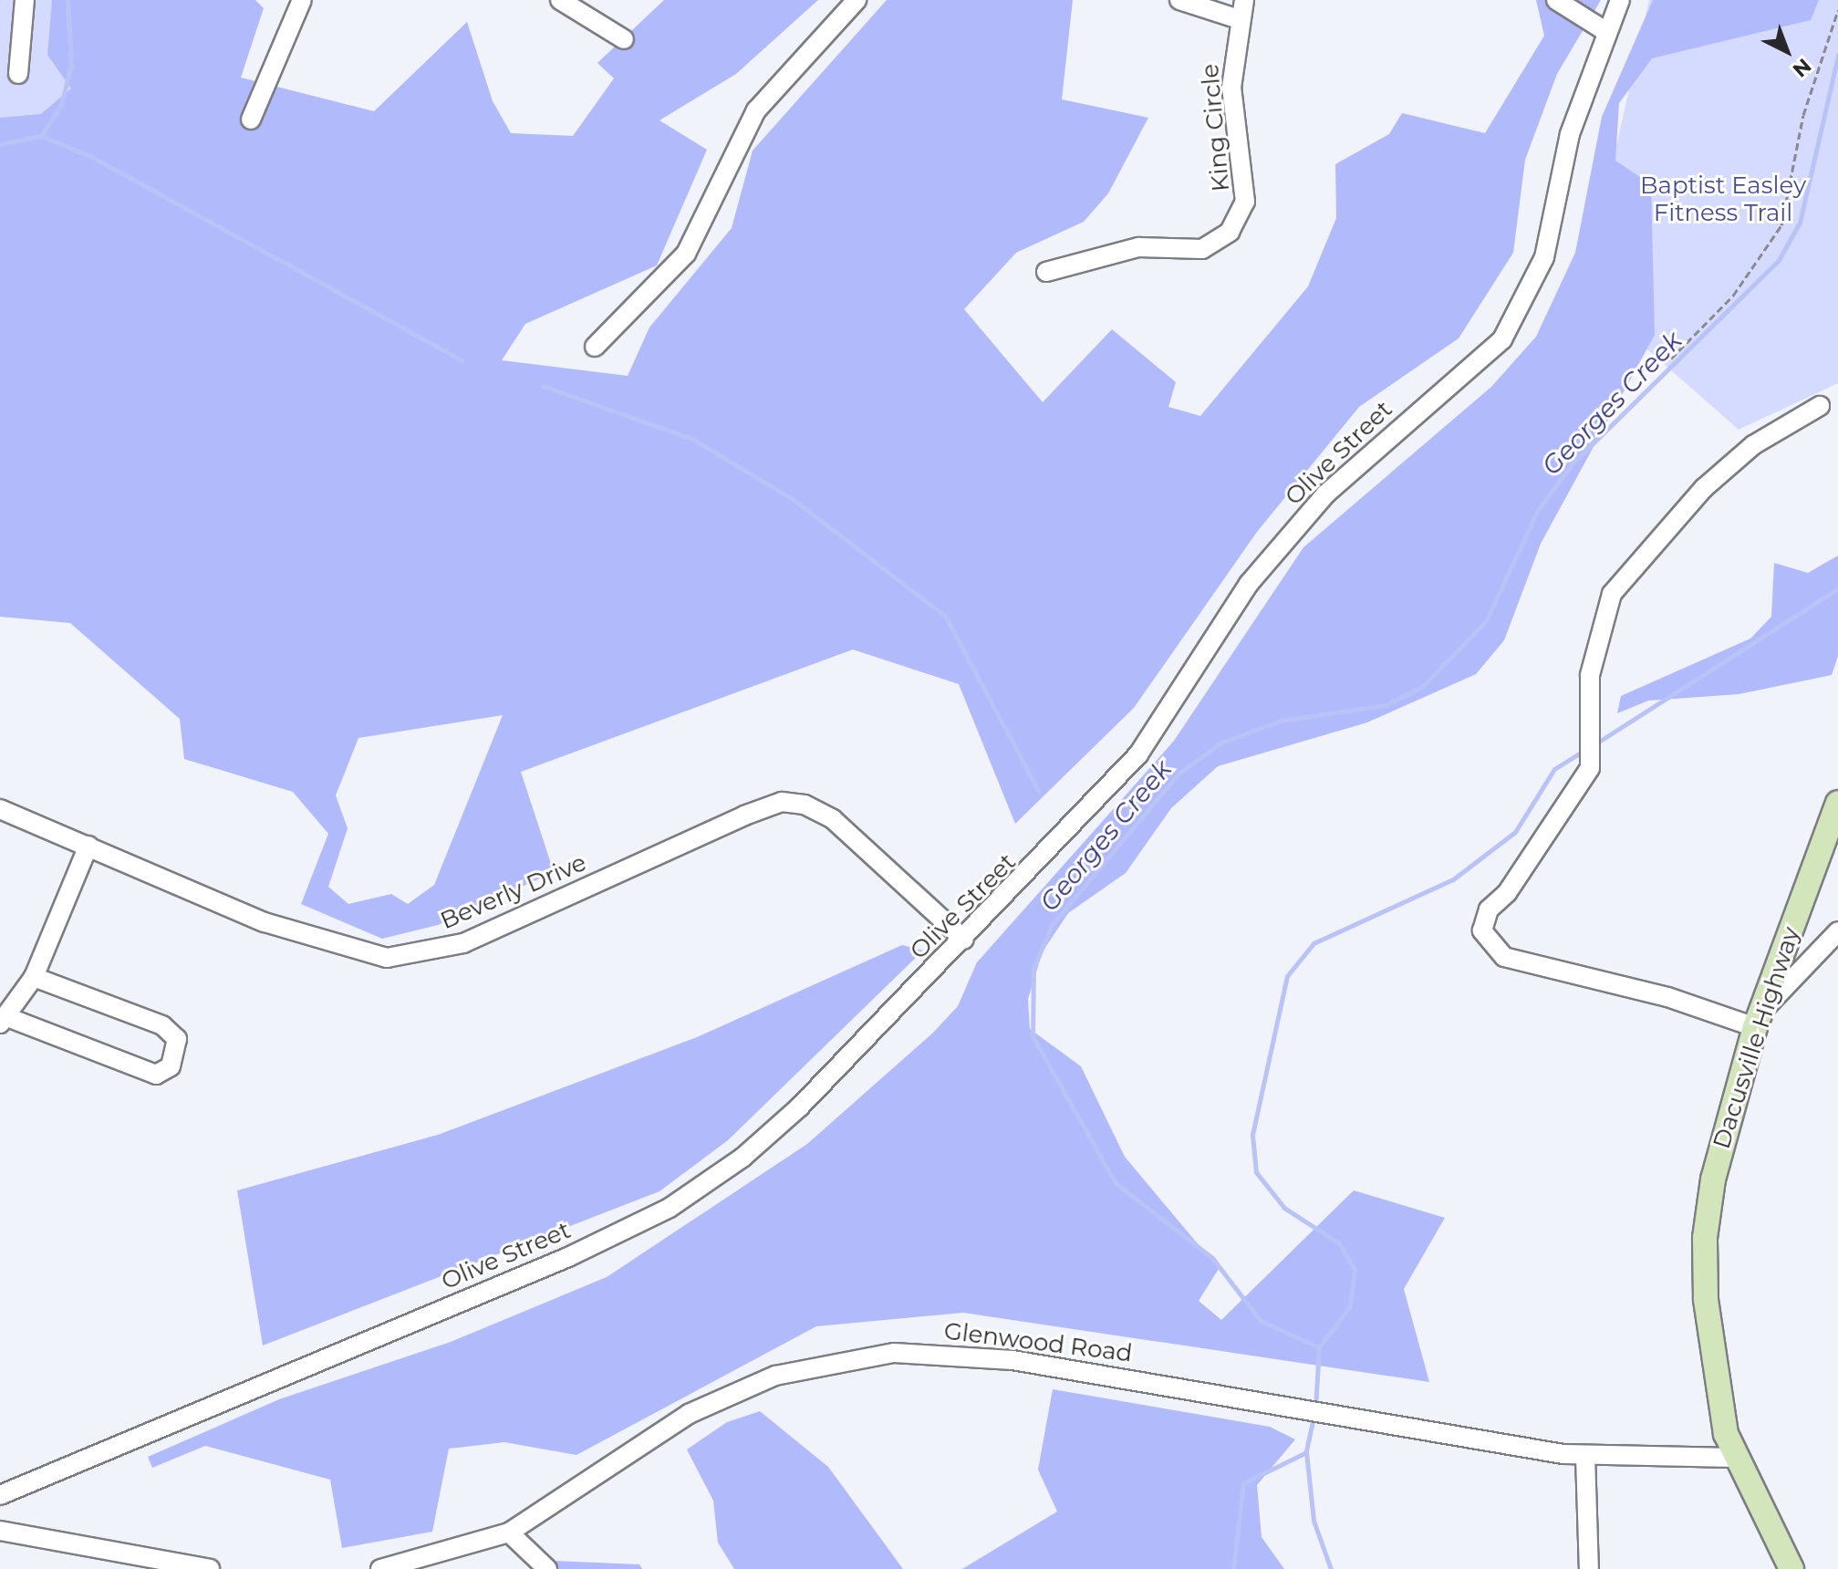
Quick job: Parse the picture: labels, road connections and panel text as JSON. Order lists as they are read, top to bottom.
{
  "streets": {
    "main road": ["Dacusville Highway"],
    "street": [
      "King Circle",
      "Olive Street",
      "Beverly Drive",
      "Glenwood Road"
    ]
  },
  "crossings": [
    ["Olive Street", "Beverly Drive"],
    ["Dacusville Highway", "Glenwood Road"]
  ],
  "water": ["Georges Creek"],
  "parks": ["Baptist Easley Fitness Trail"],
  "north": "bottom right"
}
